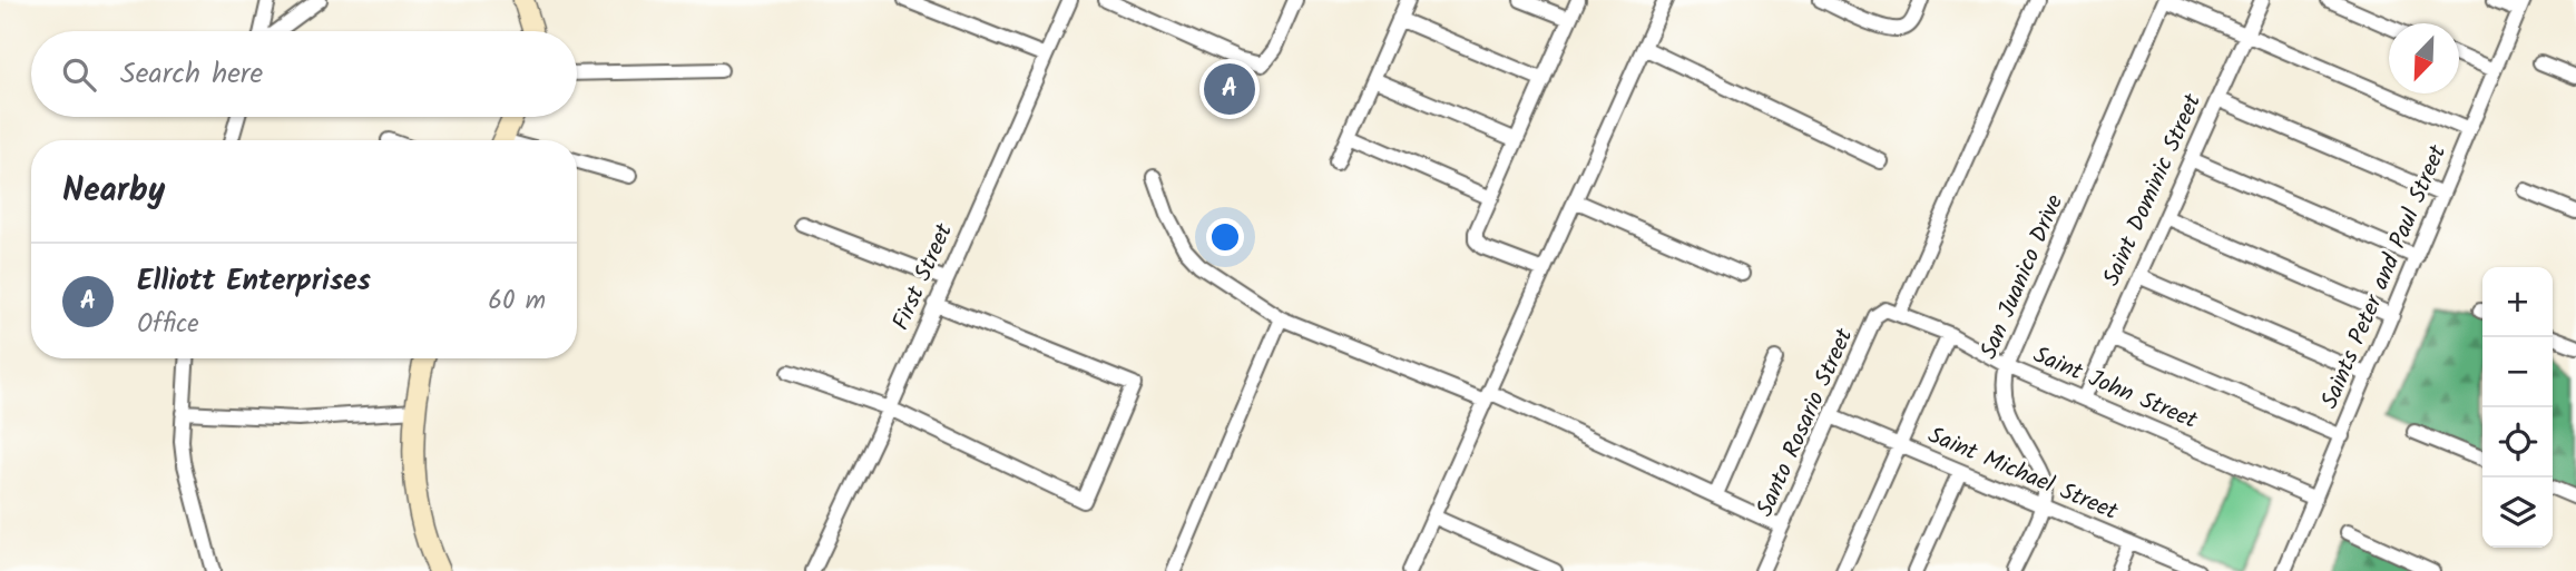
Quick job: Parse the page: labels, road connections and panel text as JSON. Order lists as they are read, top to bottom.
{
  "streets": {
    "street": [
      "Saint Dominic Street",
      "First Street",
      "San Juanico Drive",
      "Saints Peter and Paul Street",
      "Saint John Street",
      "Santo Rosario Street",
      "Saint Michael Street"
    ]
  },
  "crossings": [
    ["Saint Dominic Street", "Saint John Street"],
    ["San Juanico Drive", "Saint John Street"],
    ["San Juanico Drive", "Saint Michael Street"],
    ["Saints Peter and Paul Street", "Saint John Street"],
    ["Saint John Street", "Santo Rosario Street"],
    ["Santo Rosario Street", "Saint Michael Street"]
  ],
  "north": "bottom left",
  "page": {
    "search": "Search here",
    "pins": "A",
    "heading": "Nearby",
    "list": [
      {
        "mark": "A",
        "name": "Elliott Enterprises",
        "note": "Office",
        "value": "60 m"
      }
    ],
    "map_buttons": ["+", "−"]
  }
}
